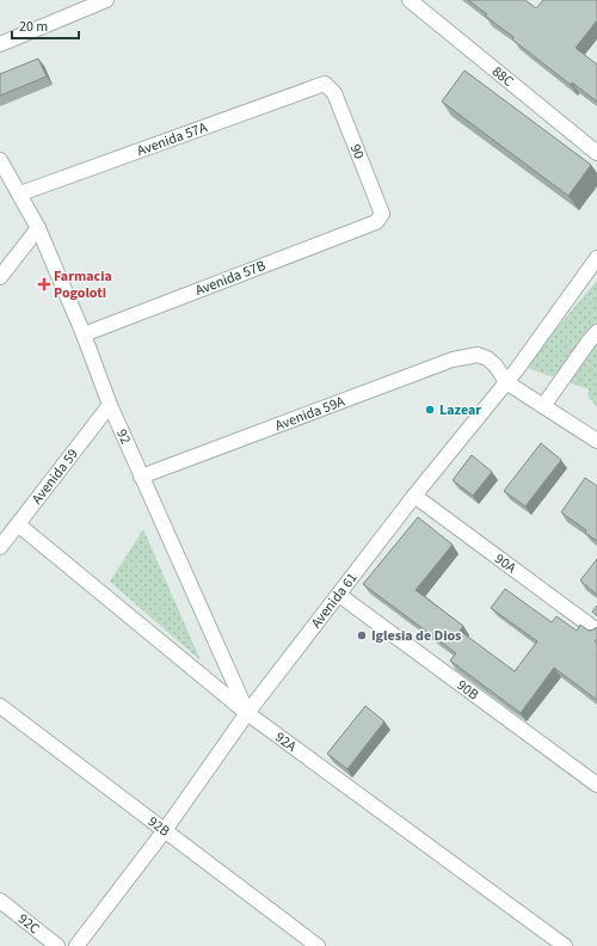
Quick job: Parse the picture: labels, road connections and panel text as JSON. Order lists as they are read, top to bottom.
{
  "streets": {
    "street": [
      "88C",
      "Avenida 57A",
      "90",
      "Avenida 57B",
      "Avenida 59A",
      "92",
      "Avenida 59",
      "90A",
      "Avenida 61",
      "90B",
      "92A",
      "92B",
      "92C"
    ]
  },
  "crossings": [
    ["Avenida 57A", "90"],
    ["Avenida 57A", "92"],
    ["90", "Avenida 57B"],
    ["Avenida 57B", "92"],
    ["Avenida 59A", "92"],
    ["Avenida 59A", "Avenida 61"],
    ["92", "Avenida 59"],
    ["92", "Avenida 61"],
    ["92", "92A"],
    ["Avenida 59", "92A"],
    ["90A", "Avenida 61"],
    ["Avenida 61", "90B"],
    ["Avenida 61", "92A"],
    ["Avenida 61", "92B"]
  ],
  "places": {
    "health": ["Farmacia Pogoloti"],
    "other": ["Lazear", "Iglesia de Dios"]
  },
  "scale_bar": "20 m"
}
